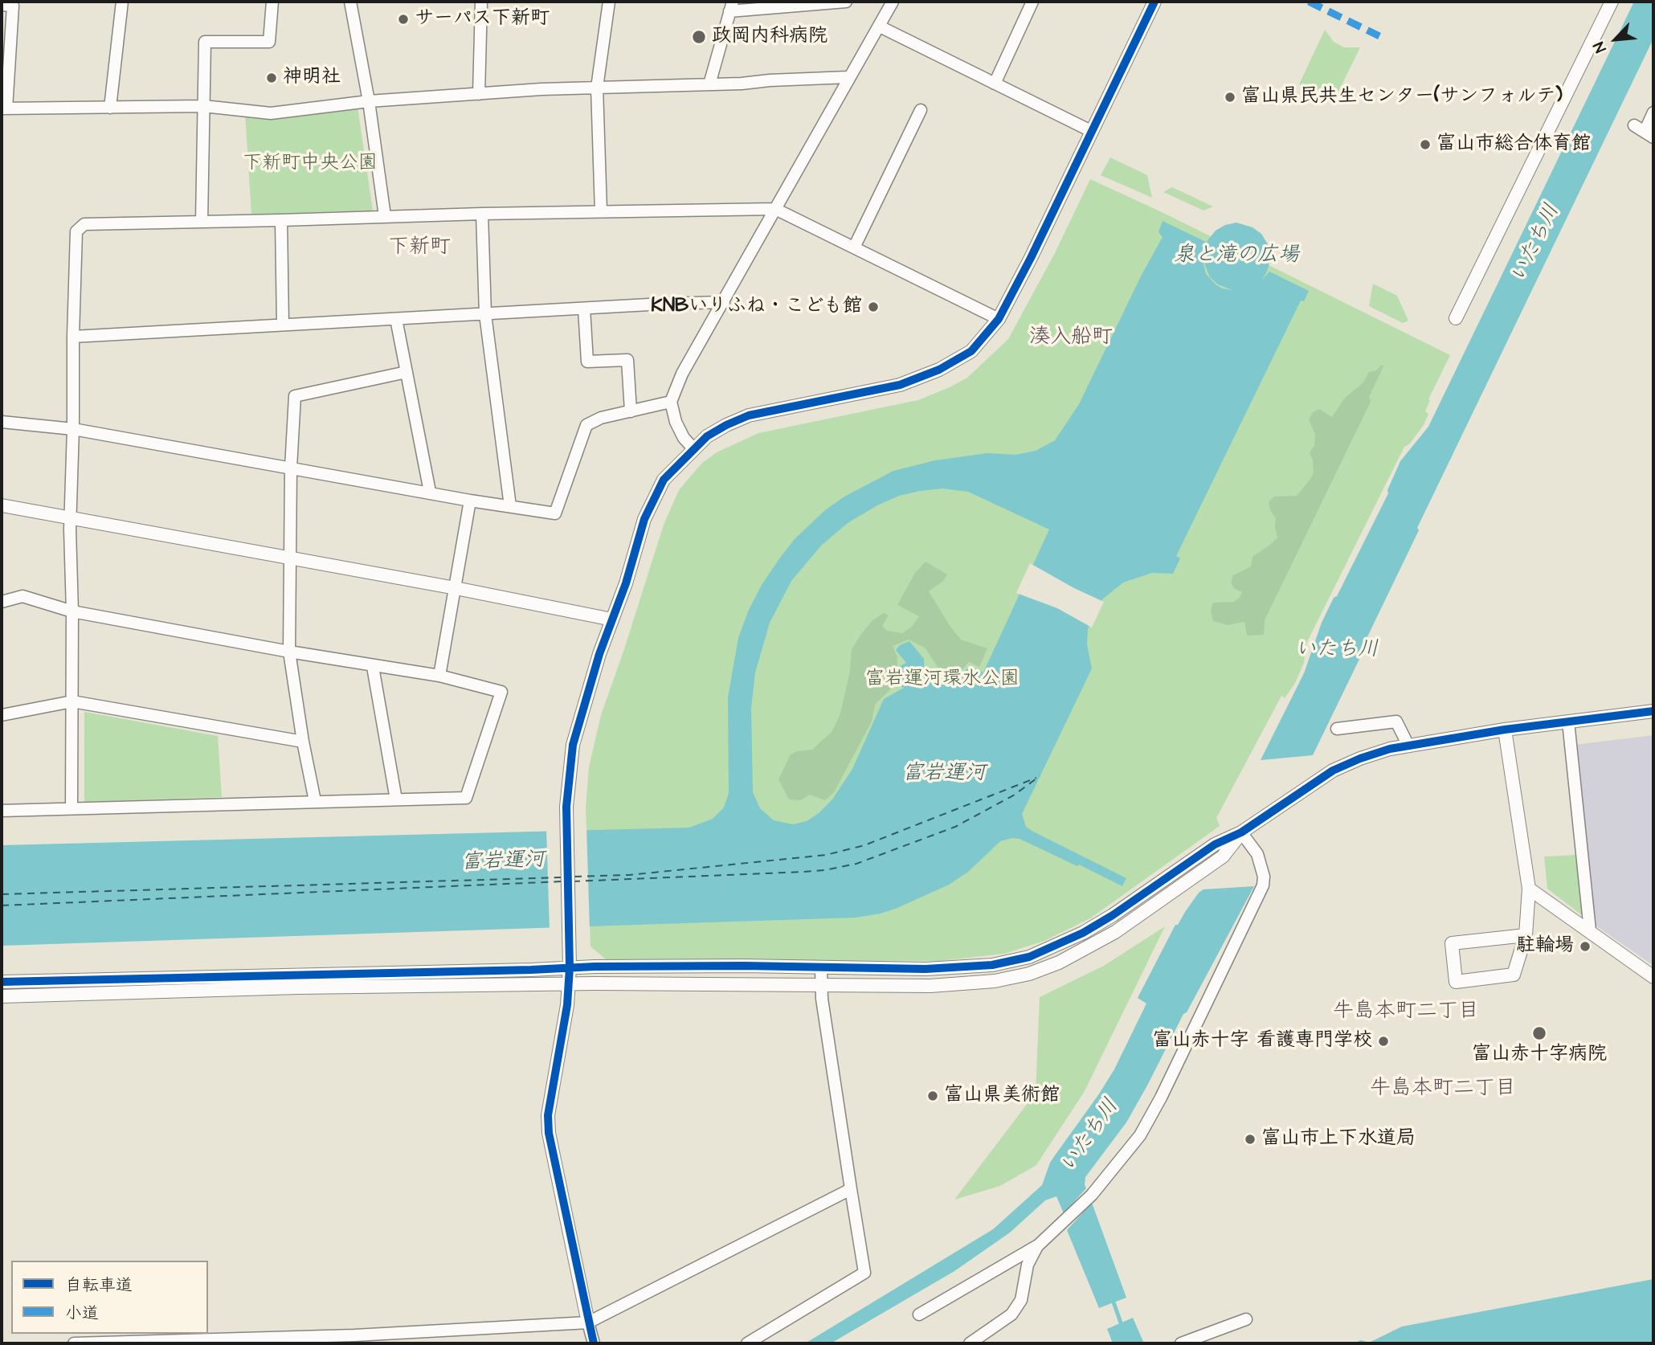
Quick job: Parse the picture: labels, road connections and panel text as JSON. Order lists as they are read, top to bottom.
{
  "districts": [
    "下新町",
    "湊入船町",
    "牛島本町二丁目",
    "牛島本町二丁目"
  ],
  "water": ["いたち川", "泉と滝の広場", "富岩運河"],
  "parks": ["下新町中央公園", "富岩運河環水公園"],
  "places": [
    "サーパス下新町",
    "政岡内科病院",
    "神明社",
    "富山県民共生センター(サンフォルテ)",
    "富山市総合体育館",
    "KNBいりふね・こども館",
    "駐輪場",
    "富山赤十字病院",
    "富山赤十字 看護専門学校",
    "富山県美術館",
    "富山市上下水道局"
  ],
  "legend": ["自転車道", "小道"],
  "north": "bottom left"
}
